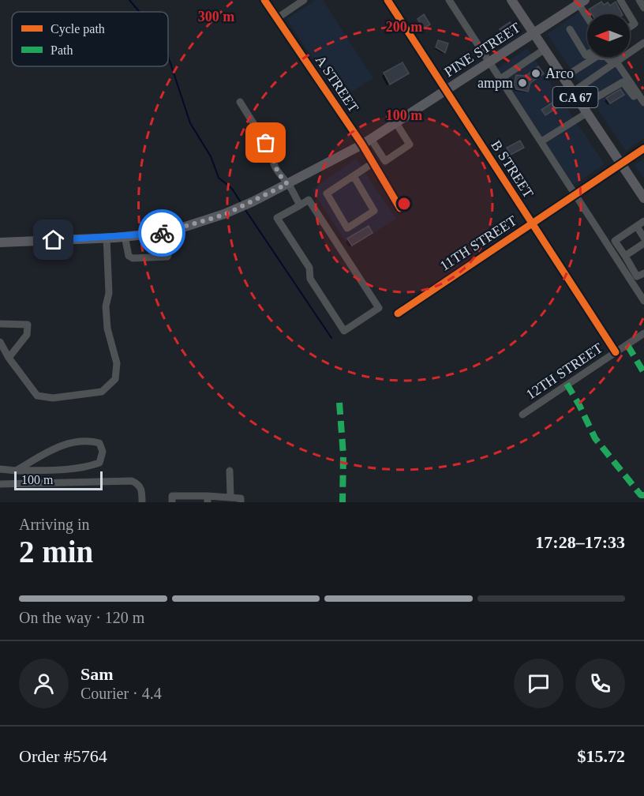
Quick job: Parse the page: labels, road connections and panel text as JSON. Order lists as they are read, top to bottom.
{
  "streets": {
    "main road": ["PINE STREET", "CA 67"],
    "street": [
      "A STREET",
      "B STREET",
      "11TH STREET",
      "12TH STREET"
    ]
  },
  "crossings": [
    ["PINE STREET", "A STREET"],
    ["PINE STREET", "CA 67"],
    ["PINE STREET", "B STREET"],
    ["CA 67", "11TH STREET"],
    ["B STREET", "11TH STREET"],
    ["B STREET", "12TH STREET"]
  ],
  "places": ["Arco", "ampm"],
  "legend": ["Cycle path", "Path"],
  "scale_bar": "100 m",
  "north": "left",
  "page": {
    "scale": "100 m",
    "heading": ["2 min", "Arriving in", "17:28–17:33"],
    "panel": [
      "Sam",
      "Courier · 4.4",
      "Order #5764",
      "$15.72"
    ],
    "bar": "On the way · 120 m"
  },
  "rings": ["300 m", "200 m", "100 m"]
}
